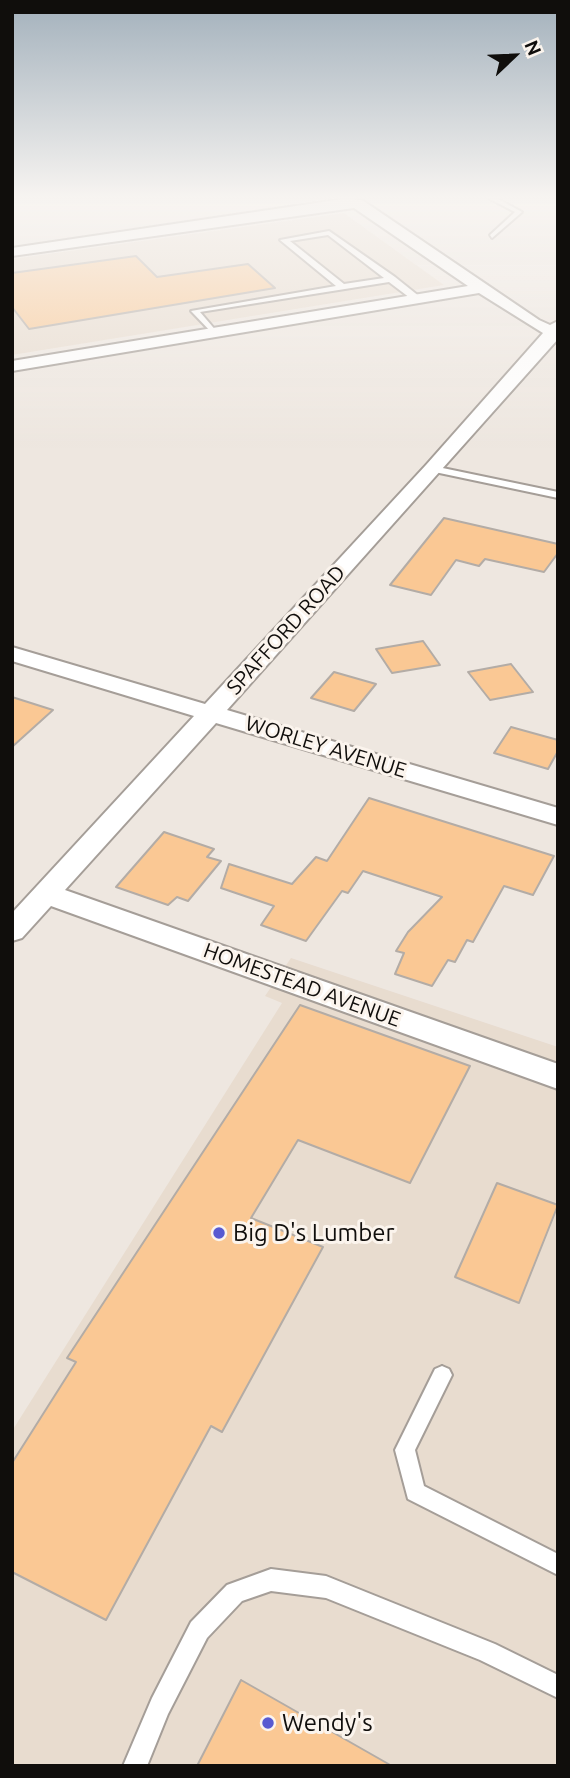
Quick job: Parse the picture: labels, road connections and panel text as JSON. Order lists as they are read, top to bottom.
{
  "streets": {
    "street": ["SPAFFORD ROAD", "WORLEY AVENUE", "HOMESTEAD AVENUE"]
  },
  "crossings": [
    ["SPAFFORD ROAD", "WORLEY AVENUE"],
    ["SPAFFORD ROAD", "HOMESTEAD AVENUE"]
  ],
  "places": ["Big D's Lumber", "Wendy's"],
  "north": "top right"
}
